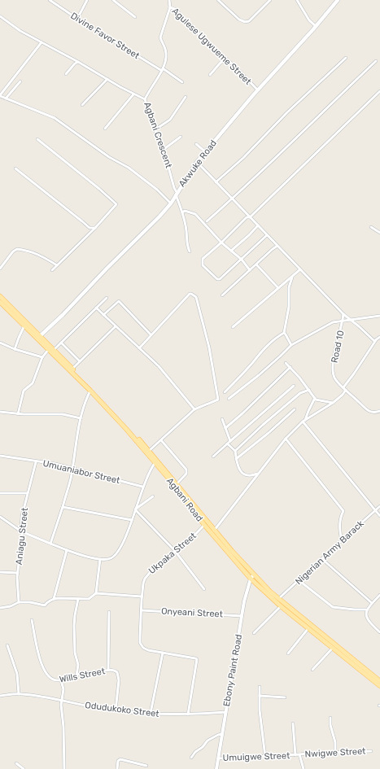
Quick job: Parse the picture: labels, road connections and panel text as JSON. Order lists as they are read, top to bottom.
{
  "streets": {
    "main road": ["Akwuke Road", "Agbani Road"],
    "street": [
      "Divine Favor Street",
      "Agulese Ugwueme Street",
      "Agbani Crescent",
      "Road 10",
      "Umuaniabor Street",
      "Aniagu Street",
      "Nigerian Army Barack",
      "Ukpaka Street",
      "Onyeani Street",
      "Ebony Paint Road",
      "Wills Street",
      "Odudukoko Street",
      "Nwigwe Street",
      "Umuigwe Street"
    ]
  },
  "crossings": [
    ["Divine Favor Street", "Agbani Crescent"],
    ["Agulese Ugwueme Street", "Agbani Crescent"],
    ["Agulese Ugwueme Street", "Akwuke Road"],
    ["Agbani Crescent", "Akwuke Road"],
    ["Akwuke Road", "Agbani Road"],
    ["Umuaniabor Street", "Aniagu Street"],
    ["Agbani Road", "Nigerian Army Barack"],
    ["Agbani Road", "Ukpaka Street"],
    ["Agbani Road", "Ebony Paint Road"],
    ["Ukpaka Street", "Onyeani Street"],
    ["Ukpaka Street", "Odudukoko Street"],
    ["Onyeani Street", "Ebony Paint Road"],
    ["Ebony Paint Road", "Odudukoko Street"],
    ["Ebony Paint Road", "Umuigwe Street"],
    ["Wills Street", "Odudukoko Street"],
    ["Nwigwe Street", "Umuigwe Street"]
  ]
}
